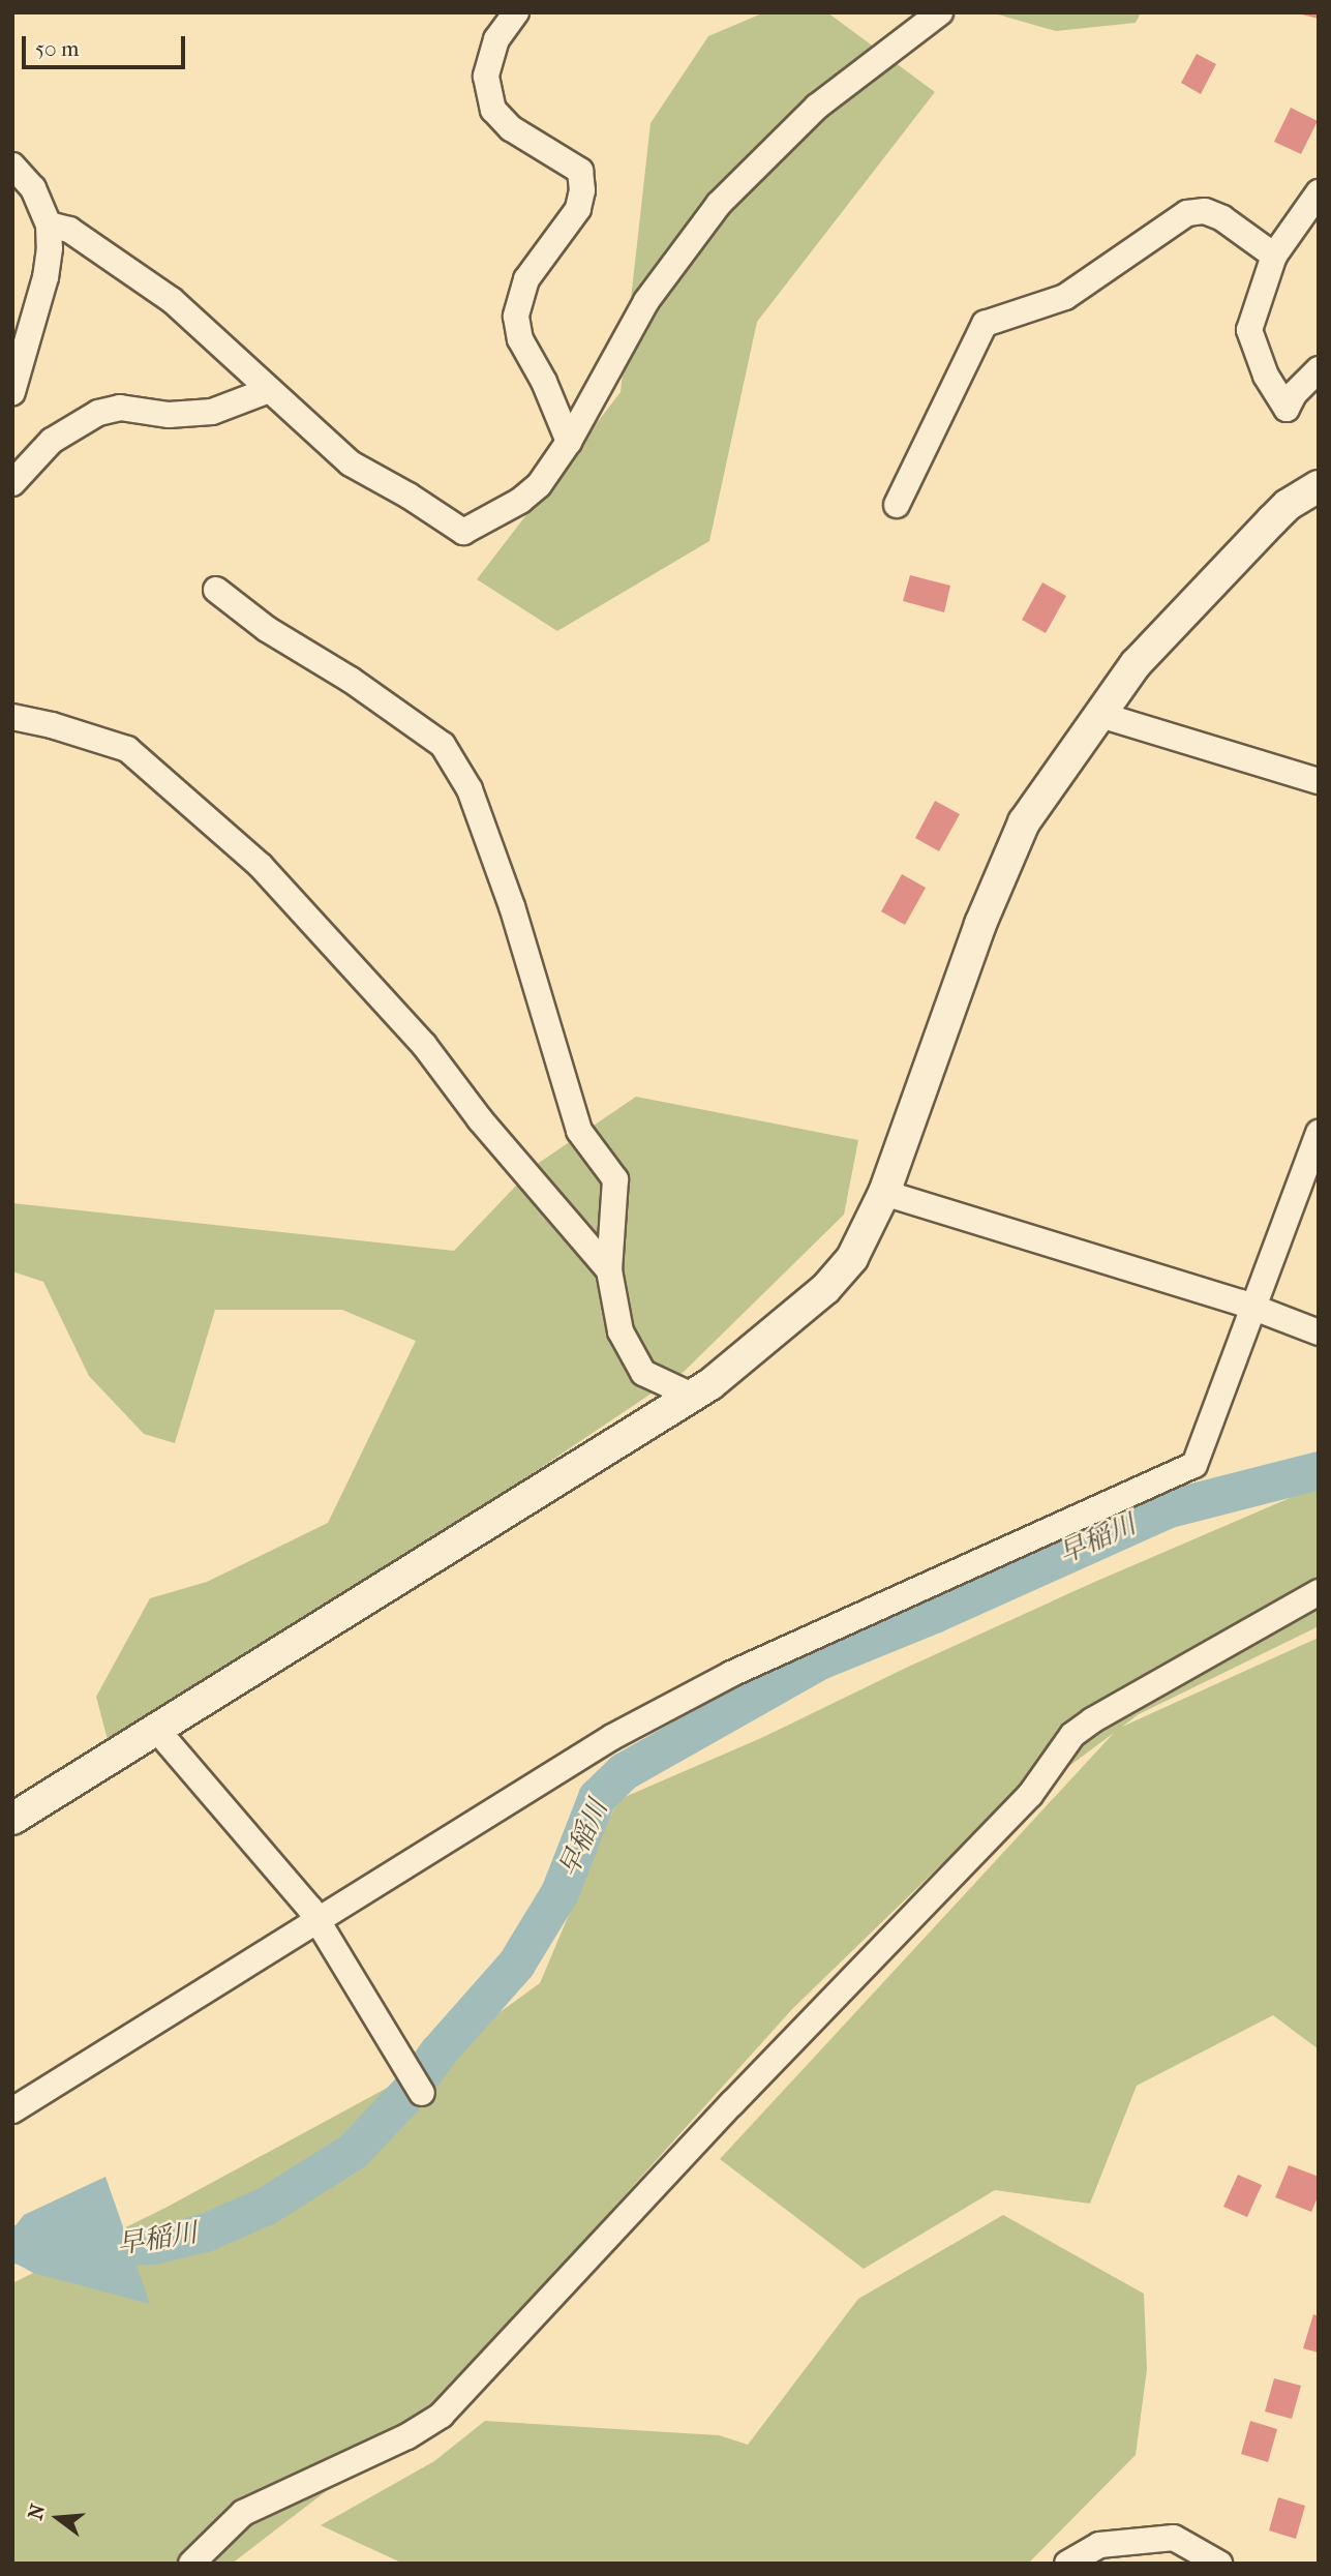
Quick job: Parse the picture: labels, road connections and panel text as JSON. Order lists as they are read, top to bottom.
{
  "water": ["早稲川"],
  "scale_bar": "50 m",
  "north": "left"
}
